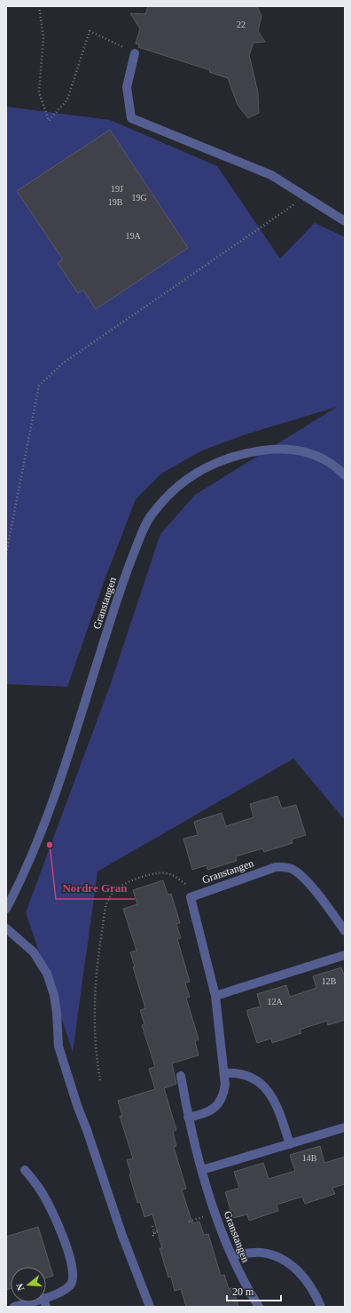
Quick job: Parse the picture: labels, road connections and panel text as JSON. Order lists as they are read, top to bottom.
{
  "streets": {
    "street": ["Granstangen"]
  },
  "places": ["Nordre Gran"],
  "house_numbers": [
    "22",
    "19J",
    "19G",
    "19B",
    "19A",
    "12B",
    "12A",
    "14B"
  ],
  "scale_bar": "20 m",
  "north": "left"
}
